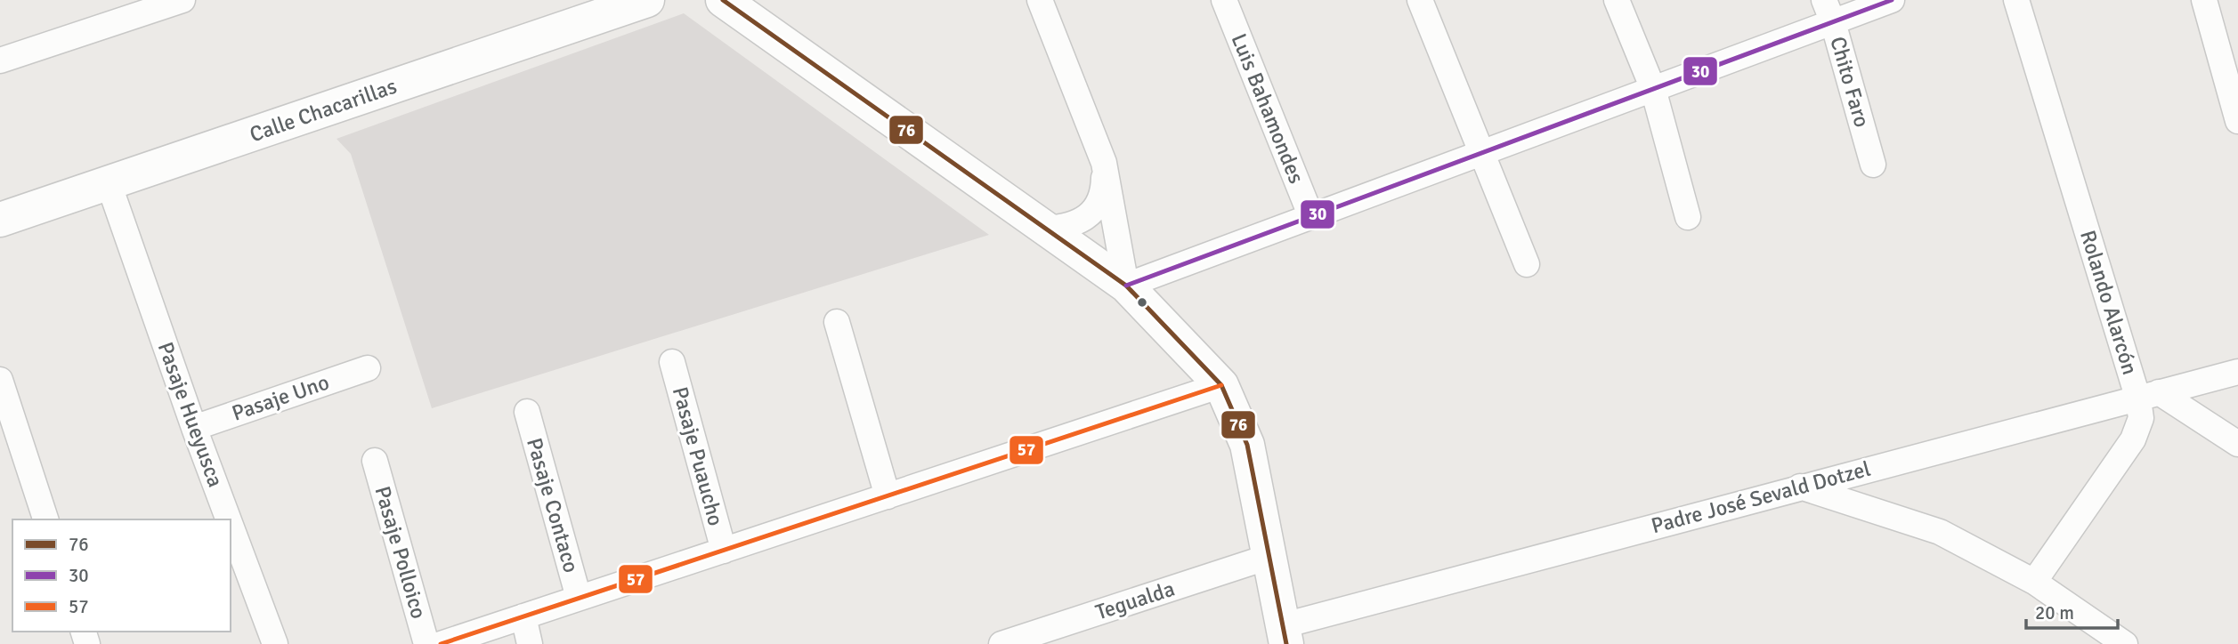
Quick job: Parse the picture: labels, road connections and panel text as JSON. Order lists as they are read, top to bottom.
{
  "streets": {
    "street": [
      "Chito Faro",
      "Luis Bahamondes",
      "Calle Chacarillas",
      "Rolando Alarcón",
      "Pasaje Uno",
      "Pasaje Hueyusca",
      "Pasaje Puaucho",
      "Padre José Sevald Dotzel",
      "Pasaje Contaco",
      "Pasaje Polloico",
      "Tegualda"
    ]
  },
  "crossings": [
    ["Calle Chacarillas", "Pasaje Hueyusca"],
    ["Rolando Alarcón", "Padre José Sevald Dotzel"],
    ["Pasaje Uno", "Pasaje Hueyusca"]
  ],
  "lines": ["transit line 76", "transit line 30", "transit line 57"],
  "legend": ["76", "30", "57"],
  "scale_bar": "20 m"
}
